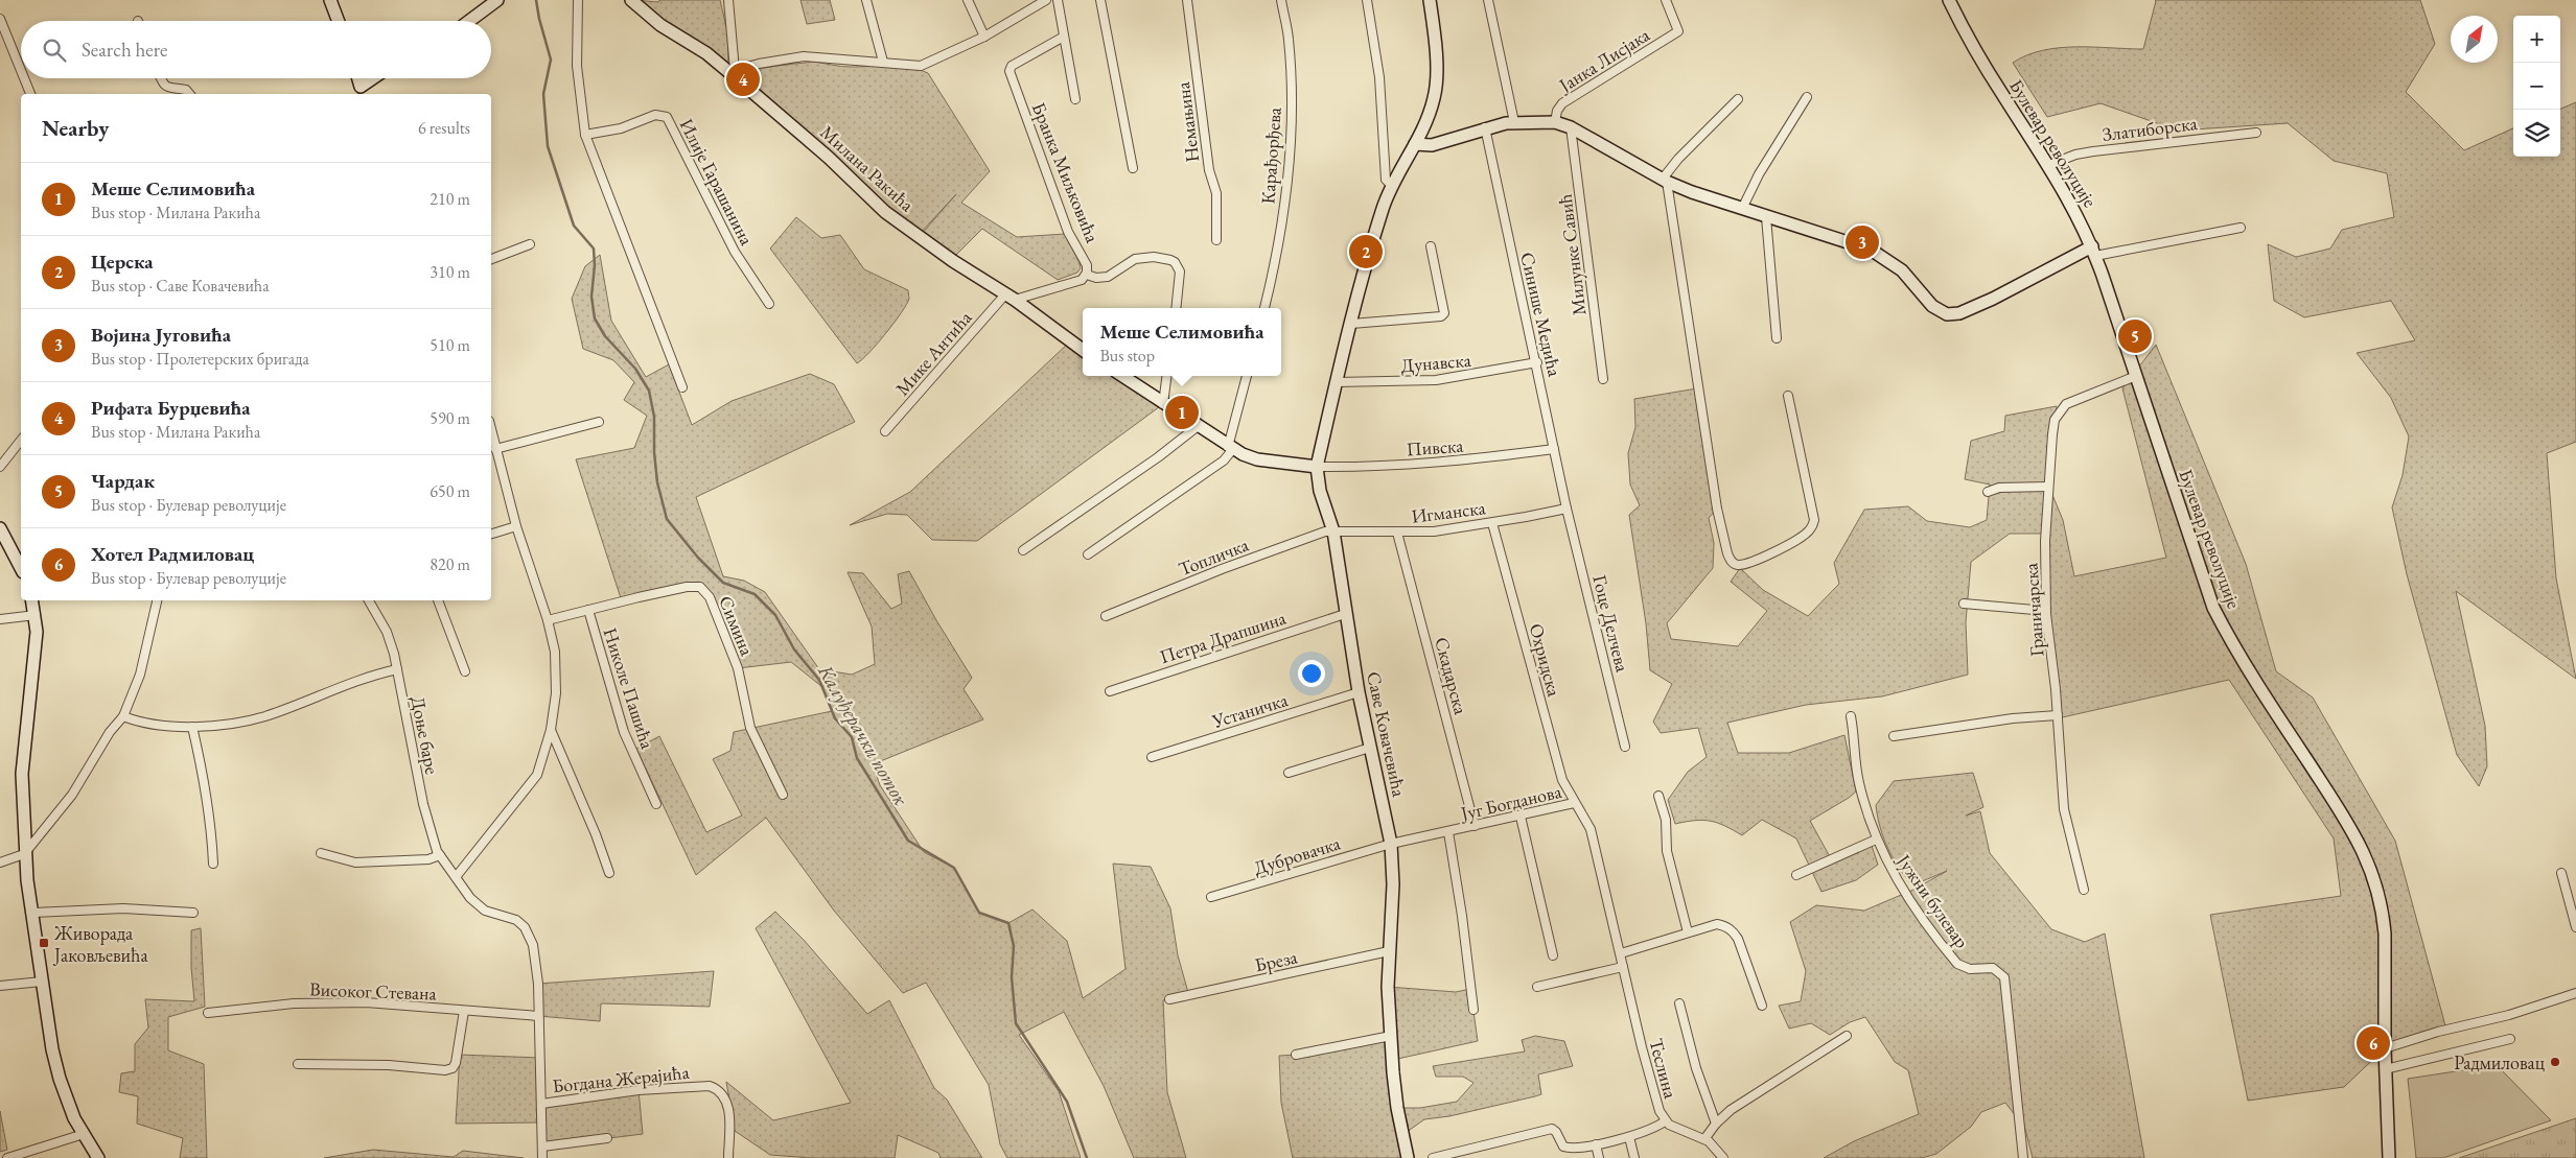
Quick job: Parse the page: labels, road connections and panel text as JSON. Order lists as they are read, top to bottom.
{
  "streets": {
    "street": [
      "Јанка Лисјака",
      "Немањина",
      "Златиборска",
      "Булевар револуције",
      "Карађорђева",
      "Милана Ракића",
      "Бранка Миљковића",
      "Илије Гарашанина",
      "Милунке Савић",
      "Синише Медића",
      "Мике Антића",
      "Дунавска",
      "Пивска",
      "Игманска",
      "Топличка",
      "Граничарска",
      "Гоце Делчева",
      "Симина",
      "Петра Драпшина",
      "Охридска",
      "Скадарска",
      "Николе Пашића",
      "Устаничка",
      "Саве Ковачевића",
      "Доње баре",
      "Југ Богданова",
      "Дубровачка",
      "Јужни булевар",
      "Бреза",
      "Високог Стевана",
      "Теслина",
      "Богдана Жерајића"
    ]
  },
  "crossings": [
    ["Златиборска", "Булевар револуције"],
    ["Булевар револуције", "Граничарска"],
    ["Милана Ракића", "Мике Антића"],
    ["Синише Медића", "Дунавска"],
    ["Синише Медића", "Пивска"],
    ["Синише Медића", "Игманска"],
    ["Синише Медића", "Гоце Делчева"],
    ["Дунавска", "Саве Ковачевића"],
    ["Пивска", "Саве Ковачевића"],
    ["Игманска", "Топличка"],
    ["Игманска", "Гоце Делчева"],
    ["Игманска", "Охридска"],
    ["Игманска", "Скадарска"],
    ["Игманска", "Саве Ковачевића"],
    ["Топличка", "Саве Ковачевића"],
    ["Симина", "Николе Пашића"],
    ["Петра Драпшина", "Саве Ковачевића"],
    ["Охридска", "Југ Богданова"],
    ["Скадарска", "Југ Богданова"],
    ["Устаничка", "Саве Ковачевића"],
    ["Саве Ковачевића", "Југ Богданова"],
    ["Саве Ковачевића", "Дубровачка"],
    ["Саве Ковачевића", "Бреза"],
    ["Доње баре", "Високог Стевана"],
    ["Доње баре", "Богдана Жерајића"],
    ["Југ Богданова", "Дубровачка"],
    ["Југ Богданова", "Теслина"]
  ],
  "water": ["Калуђерачки поток"],
  "places": {
    "transit": ["Живорада Јаковљевића"],
    "other": ["Радмиловац"]
  },
  "north": "top right",
  "page": {
    "map_buttons": ["+", "−"],
    "search": "Search here",
    "pins": [
      "4",
      "3",
      "2",
      "5",
      "1",
      "6"
    ],
    "heading": ["Nearby", "6 results"],
    "list": [
      {
        "mark": "1",
        "name": "Меше Селимовића",
        "note": "Bus stop · Милана Ракића",
        "value": "210 m"
      },
      {
        "mark": "2",
        "name": "Церска",
        "note": "Bus stop · Саве Ковачевића",
        "value": "310 m"
      },
      {
        "mark": "3",
        "name": "Војина Југовића",
        "note": "Bus stop · Пролетерских бригада",
        "value": "510 m"
      },
      {
        "mark": "4",
        "name": "Рифата Бурџевића",
        "note": "Bus stop · Милана Ракића",
        "value": "590 m"
      },
      {
        "mark": "5",
        "name": "Чардак",
        "note": "Bus stop · Булевар револуције",
        "value": "650 m"
      },
      {
        "mark": "6",
        "name": "Хотел Радмиловац",
        "note": "Bus stop · Булевар револуције",
        "value": "820 m"
      }
    ],
    "popup": ["Меше Селимовића", "Bus stop"]
  }
}
